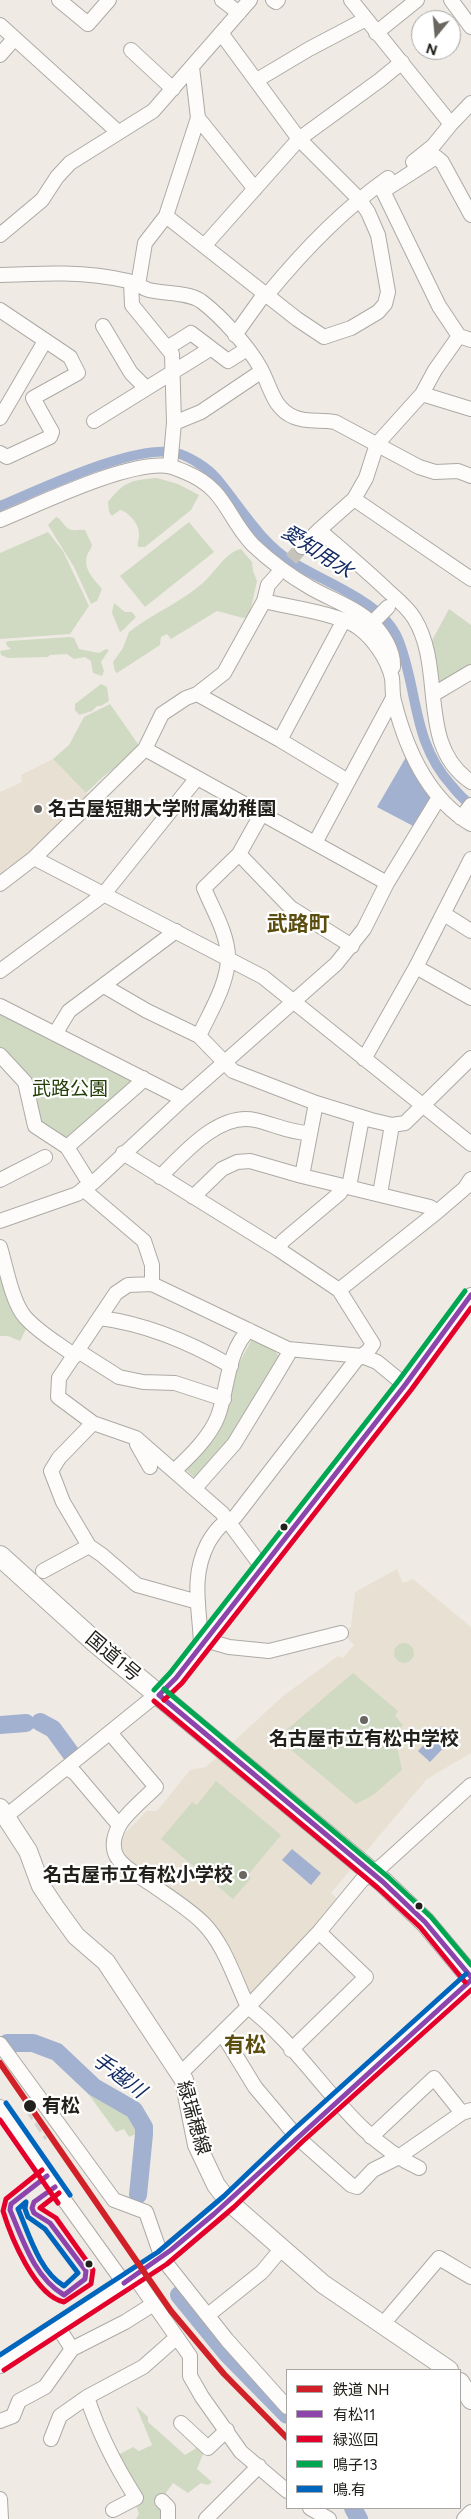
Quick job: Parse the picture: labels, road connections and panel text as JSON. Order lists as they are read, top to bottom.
{
  "streets": {
    "highway": ["国道1号"],
    "main road": ["緑瑞穂線"]
  },
  "districts": ["武路町", "有松"],
  "water": ["愛知用水", "手越川"],
  "parks": ["武路公園"],
  "places": [
    "名古屋短期大学附属幼稚園",
    "名古屋市立有松中学校",
    "名古屋市立有松小学校",
    "有松"
  ],
  "lines": [
    "transit line 鳴子13",
    "transit line 有松11",
    "transit line 緑巡回",
    "transit line 鳴.有",
    "rail line NH"
  ],
  "legend": [
    "鉄道 NH",
    "有松11",
    "緑巡回",
    "鳴子13",
    "鳴.有"
  ],
  "north": "bottom"
}
